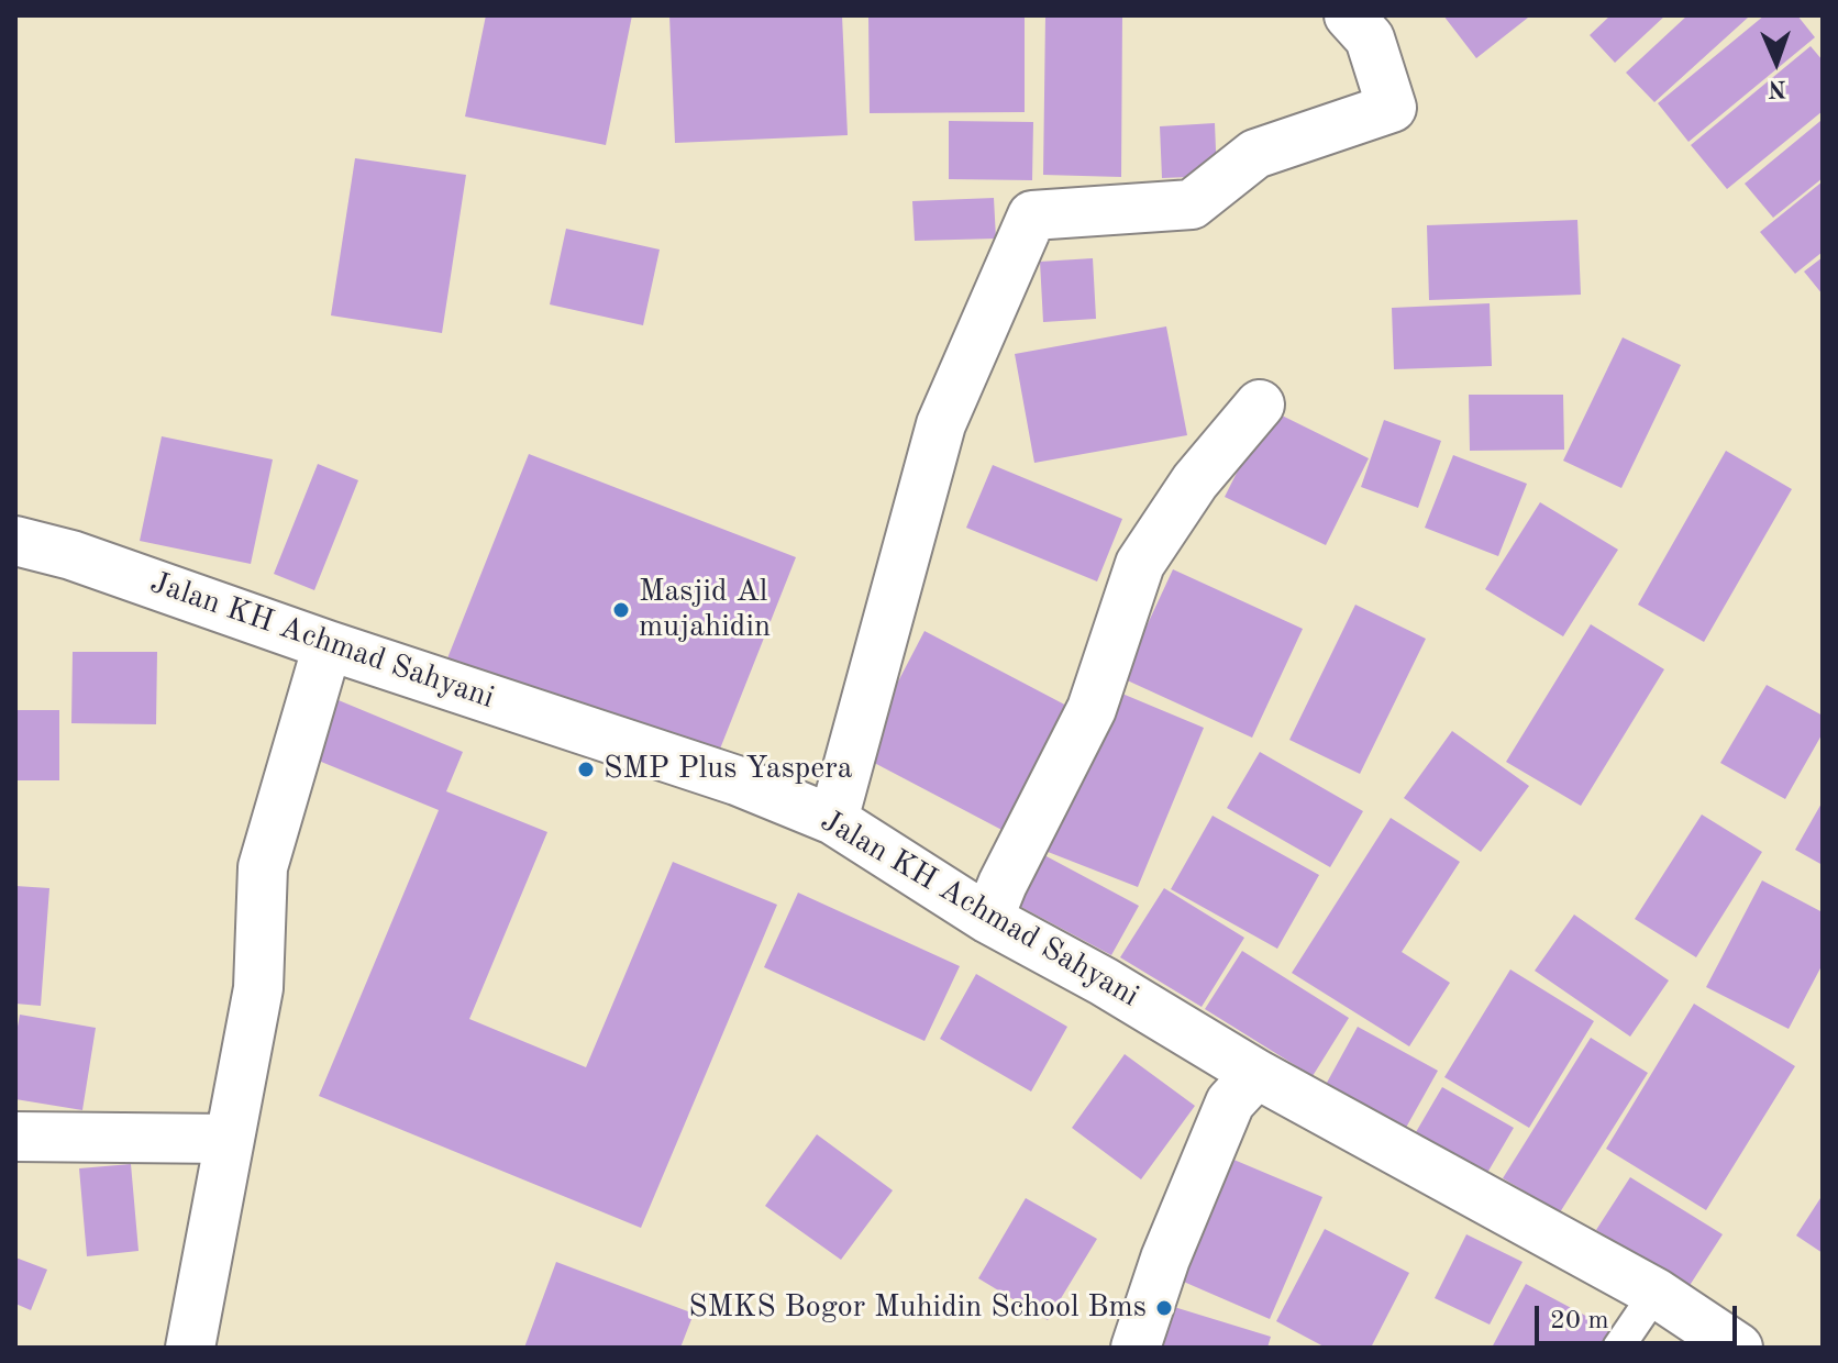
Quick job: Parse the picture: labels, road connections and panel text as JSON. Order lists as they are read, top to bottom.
{
  "streets": {
    "street": ["Jalan KH Achmad Sahyani"]
  },
  "places": ["Masjid Al mujahidin", "SMP Plus Yaspera", "SMKS Bogor Muhidin School Bms"],
  "scale_bar": "20 m",
  "north": "bottom"
}
